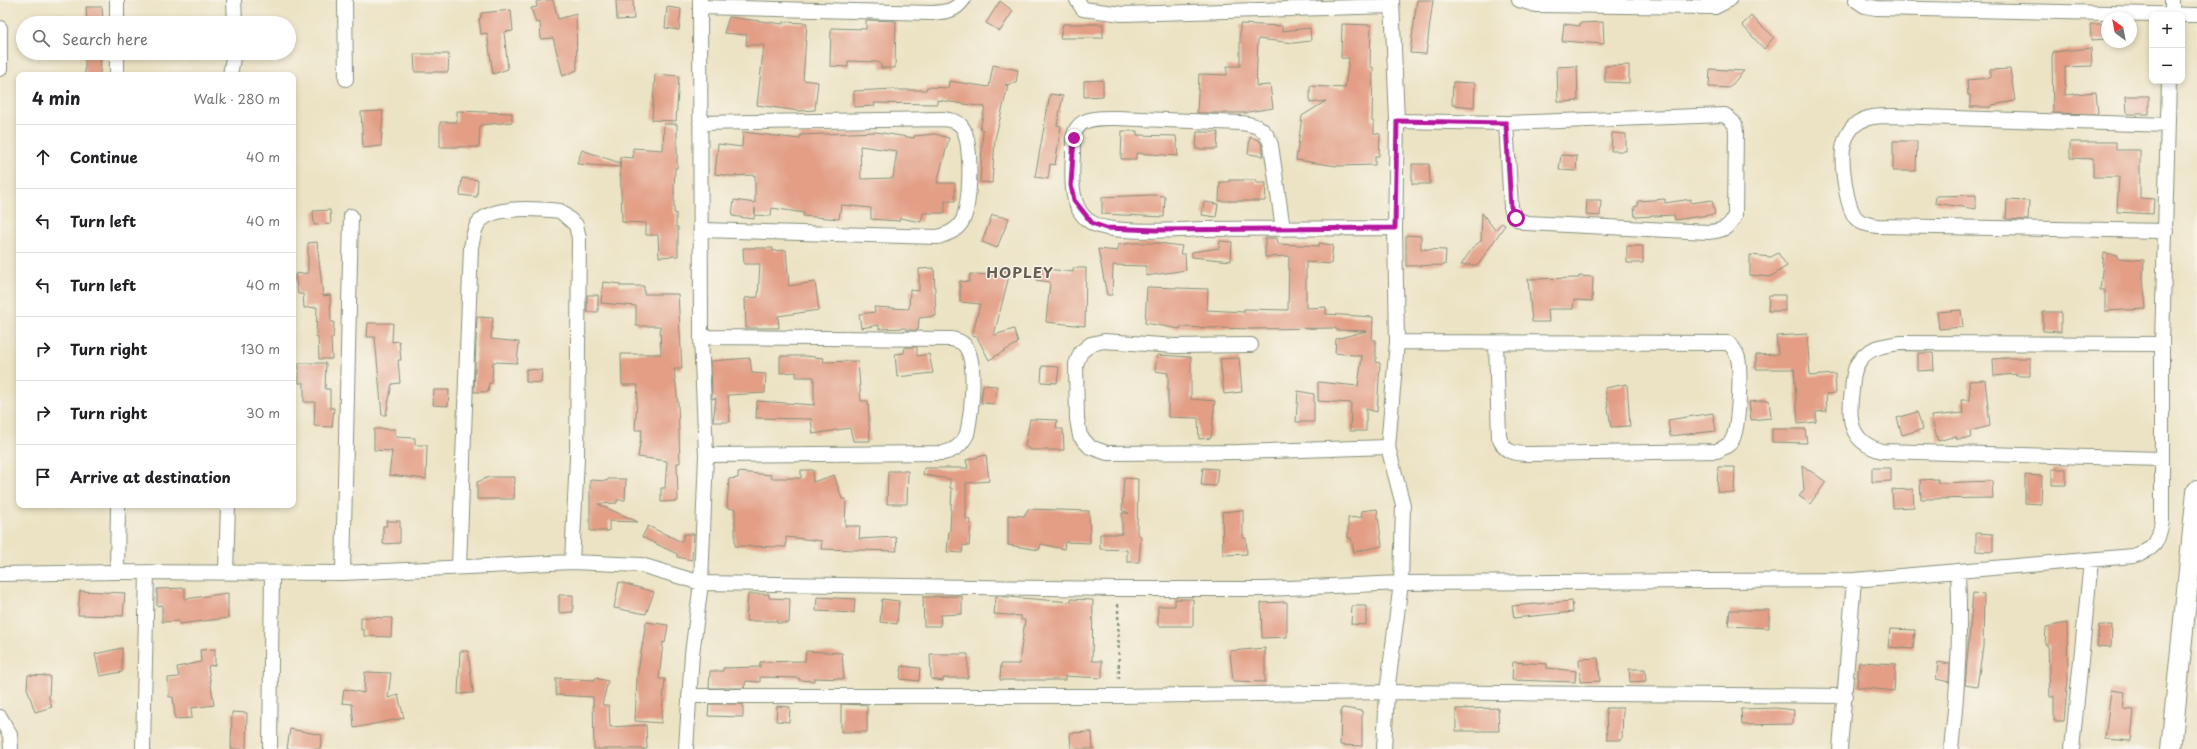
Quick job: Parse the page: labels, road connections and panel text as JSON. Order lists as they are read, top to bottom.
{
  "districts": ["HOPLEY"],
  "north": "top left",
  "page": {
    "map_buttons": ["+", "−"],
    "search": "Search here",
    "heading": ["4 min", "Walk · 280 m"],
    "list": [
      ["Continue", "40 m"],
      ["Turn left", "40 m"],
      ["Turn left", "40 m"],
      ["Turn right", "130 m"],
      ["Turn right", "30 m"],
      "Arrive at destination"
    ]
  }
}
